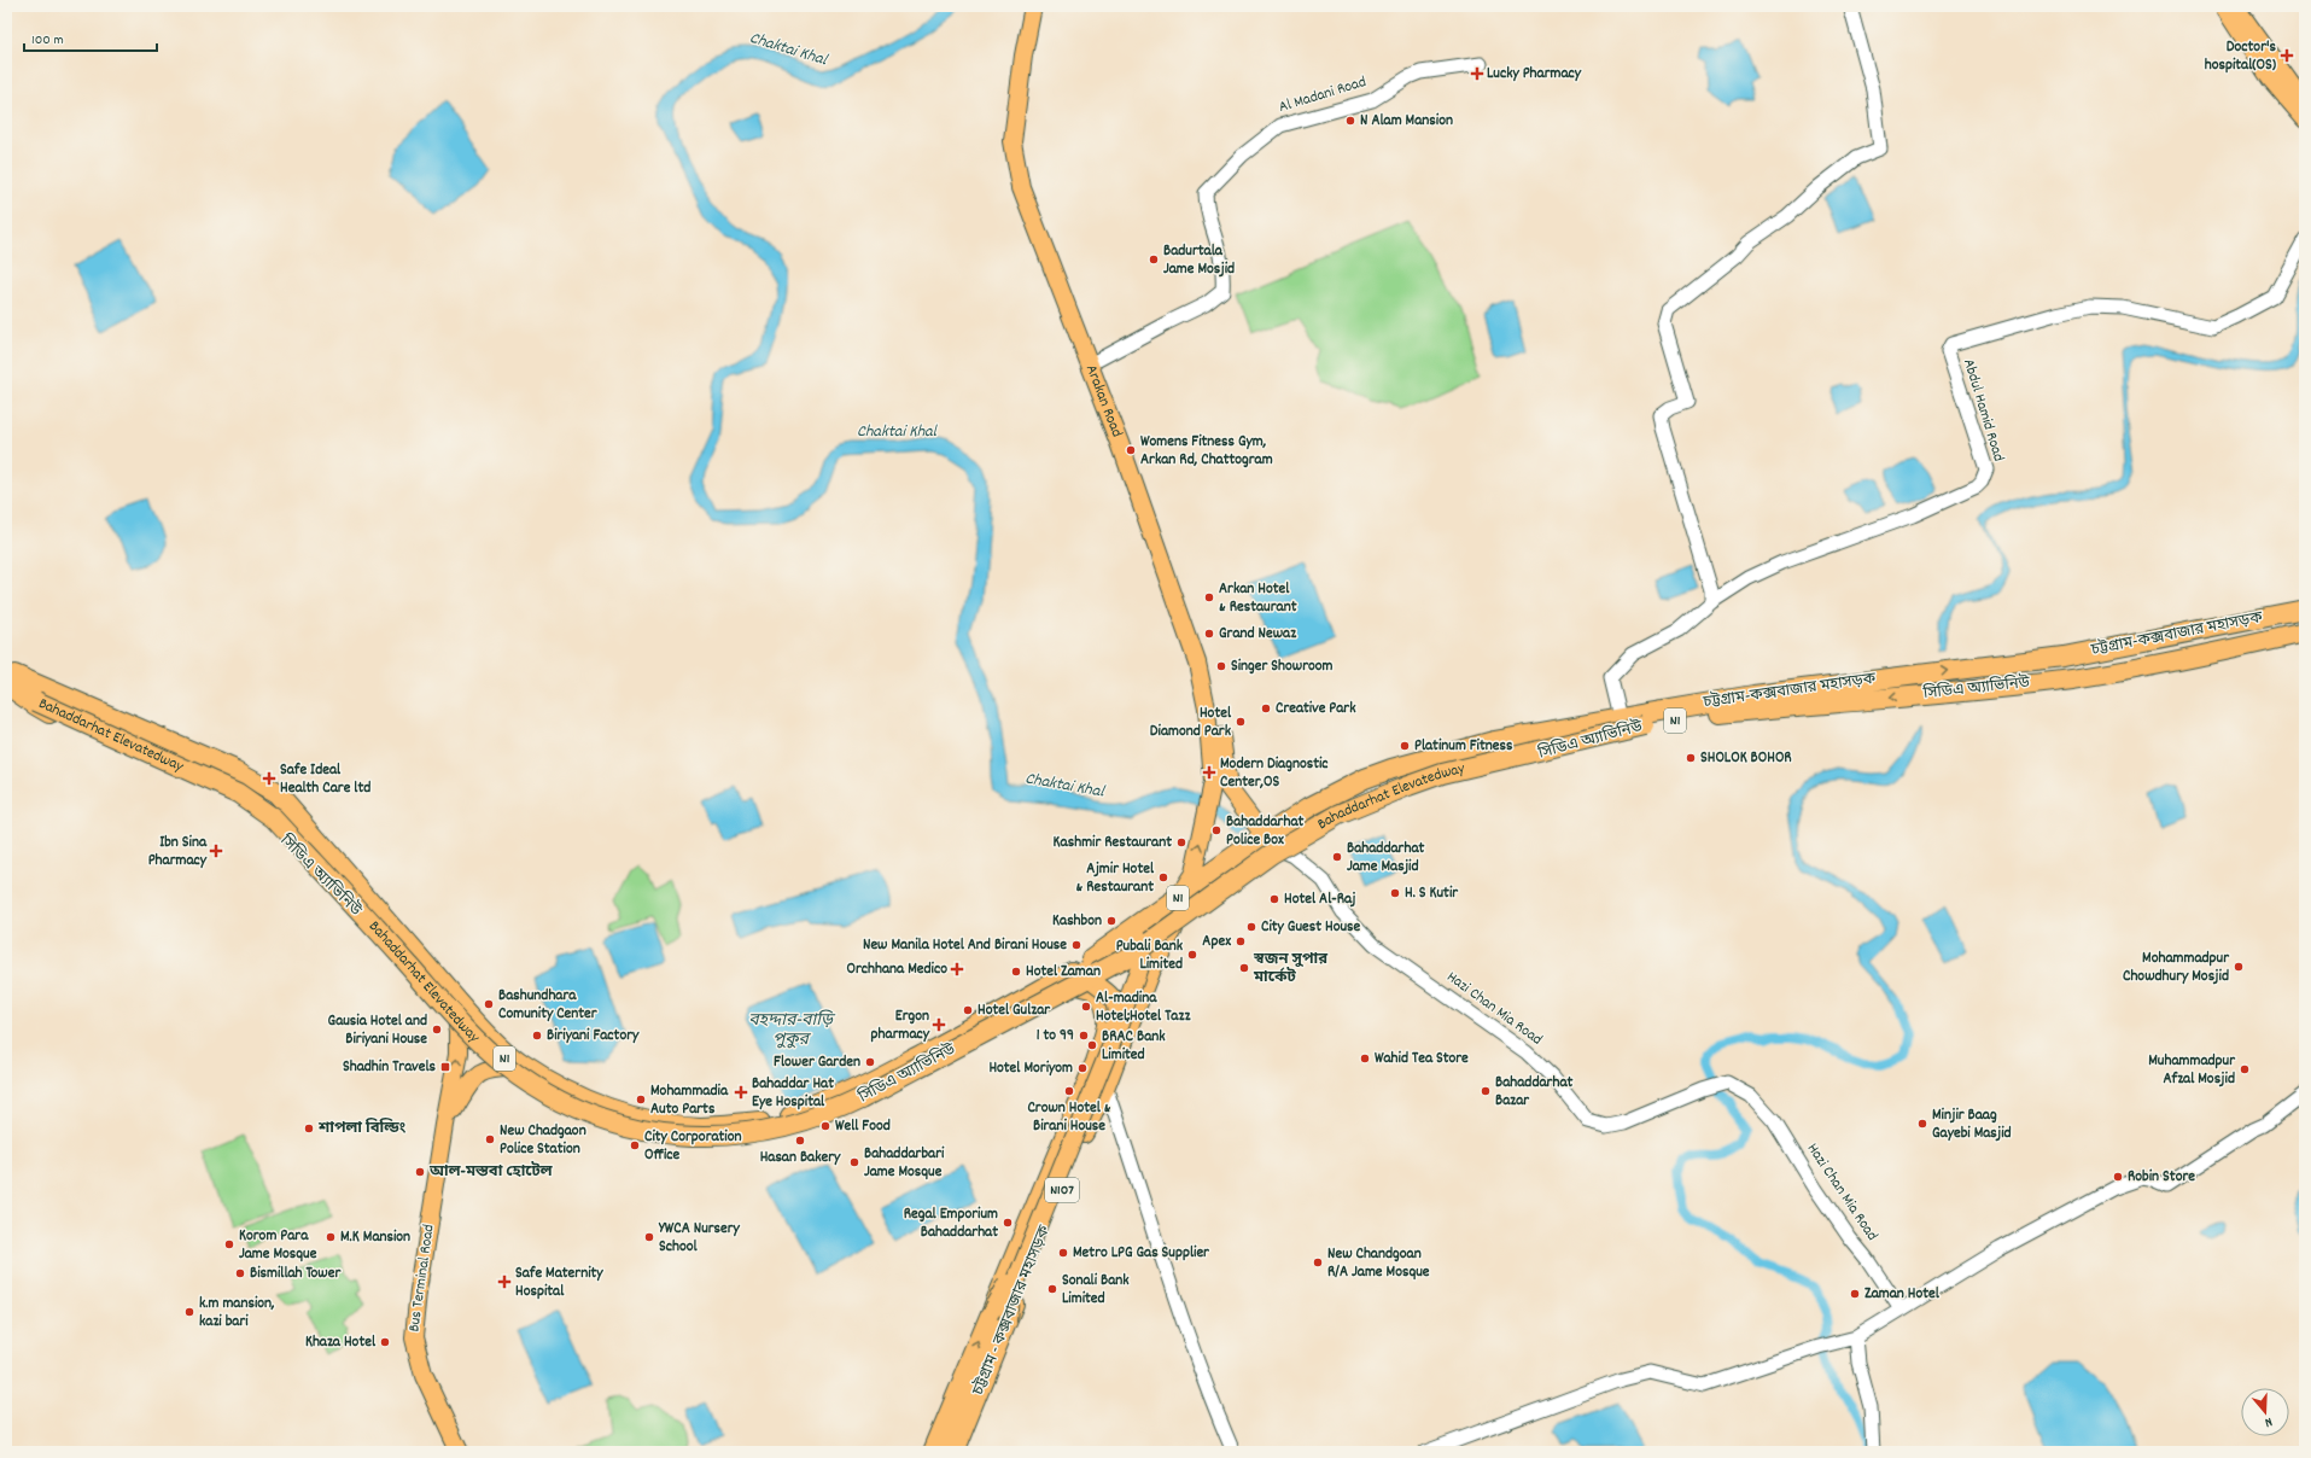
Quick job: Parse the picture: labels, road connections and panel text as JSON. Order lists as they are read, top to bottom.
{
  "streets": {
    "highway": [
      "চট্টগ্রাম-কক্সবাজার মহাসড়ক",
      "সিডিএ অ্যাভিনিউ",
      "N1",
      "Bahaddarhat Elevatedway",
      "N107",
      "চট্টগ্রাম - কক্সবাজার মহাসড়ক"
    ],
    "main road": ["Arakan Road", "Bus Terminal Road"],
    "street": ["Al Madani Road", "Abdul Hamid Road", "Hazi Chan Mia Road"]
  },
  "crossings": [
    ["Al Madani Road", "Arakan Road"],
    ["Arakan Road", "সিডিএ অ্যাভিনিউ"],
    ["Arakan Road", "Hazi Chan Mia Road"],
    ["Abdul Hamid Road", "সিডিএ অ্যাভিনিউ"],
    ["Abdul Hamid Road", "Bahaddarhat Elevatedway"],
    ["চট্টগ্রাম-কক্সবাজার মহাসড়ক", "সিডিএ অ্যাভিনিউ"],
    ["সিডিএ অ্যাভিনিউ", "Bahaddarhat Elevatedway"],
    ["সিডিএ অ্যাভিনিউ", "Hazi Chan Mia Road"],
    ["সিডিএ অ্যাভিনিউ", "N107"],
    ["সিডিএ অ্যাভিনিউ", "Bus Terminal Road"],
    ["সিডিএ অ্যাভিনিউ", "চট্টগ্রাম - কক্সবাজার মহাসড়ক"],
    ["Bahaddarhat Elevatedway", "N107"],
    ["N107", "চট্টগ্রাম - কক্সবাজার মহাসড়ক"]
  ],
  "one_way": ["চট্টগ্রাম-কক্সবাজার মহাসড়ক"],
  "water": ["Chaktai Khal", "বহদ্দার-বাড়ি পুকুর"],
  "places": {
    "health": [
      "Doctor's hospital(OS)",
      "Lucky Pharmacy",
      "Modern Diagnostic Center,OS",
      "Safe Ideal Health Care ltd",
      "Ibn Sina Pharmacy",
      "Orchhana Medico",
      "Ergon pharmacy",
      "Bahaddar Hat Eye Hospital",
      "Safe Maternity Hospital"
    ],
    "other": [
      "N Alam Mansion",
      "Badurtala Jame Mosjid",
      "Womens Fitness Gym, Arkan Rd, Chattogram",
      "Arkan Hotel & Restaurant",
      "Grand Newaz",
      "Singer Showroom",
      "Creative Park",
      "Hotel Diamond Park",
      "Platinum Fitness",
      "SHOLOK BOHOR",
      "Bahaddarhat Police Box",
      "Kashmir Restaurant",
      "Bahaddarhat Jame Masjid",
      "Ajmir Hotel & Restaurant",
      "H. S Kutir",
      "Hotel Al-Raj",
      "Kashbon",
      "City Guest House",
      "Apex",
      "New Manila Hotel And Birani House",
      "Pubali Bank Limited",
      "Mohammadpur Chowdhury Mosjid",
      "স্বজন সুপার মার্কেট",
      "Hotel Zaman",
      "Bashundhara Comunity Center",
      "Al-madina Hotel;Hotel Tazz",
      "Hotel Gulzar",
      "Gausia Hotel and Biriyani House",
      "Biriyani Factory",
      "1 to 99",
      "BRAC Bank Limited",
      "Wahid Tea Store",
      "Flower Garden",
      "Hotel Moriyom",
      "Muhammadpur Afzal Mosjid",
      "Crown Hotel & Birani House",
      "Bahaddarhat Bazar",
      "Mohammadia Auto Parts",
      "Minjir Baag Gayebi Masjid",
      "Well Food",
      "শাপলা বিল্ডিং",
      "New Chadgaon Police Station",
      "Hasan Bakery",
      "City Corporation Office",
      "Bahaddarbari Jame Mosque",
      "আল-মস্তবা হোটেল",
      "Robin Store",
      "Regal Emporium Bahaddarhat",
      "M.K Mansion",
      "YWCA Nursery School",
      "Korom Para Jame Mosque",
      "Metro LPG Gas Supplier",
      "New Chandgoan R/A Jame Mosque",
      "Bismillah Tower",
      "Sonali Bank Limited",
      "Zaman Hotel",
      "k.m mansion, kazi bari",
      "Khaza Hotel"
    ],
    "transit": ["Shadhin Travels"]
  },
  "scale_bar": "100 m",
  "north": "bottom"
}
